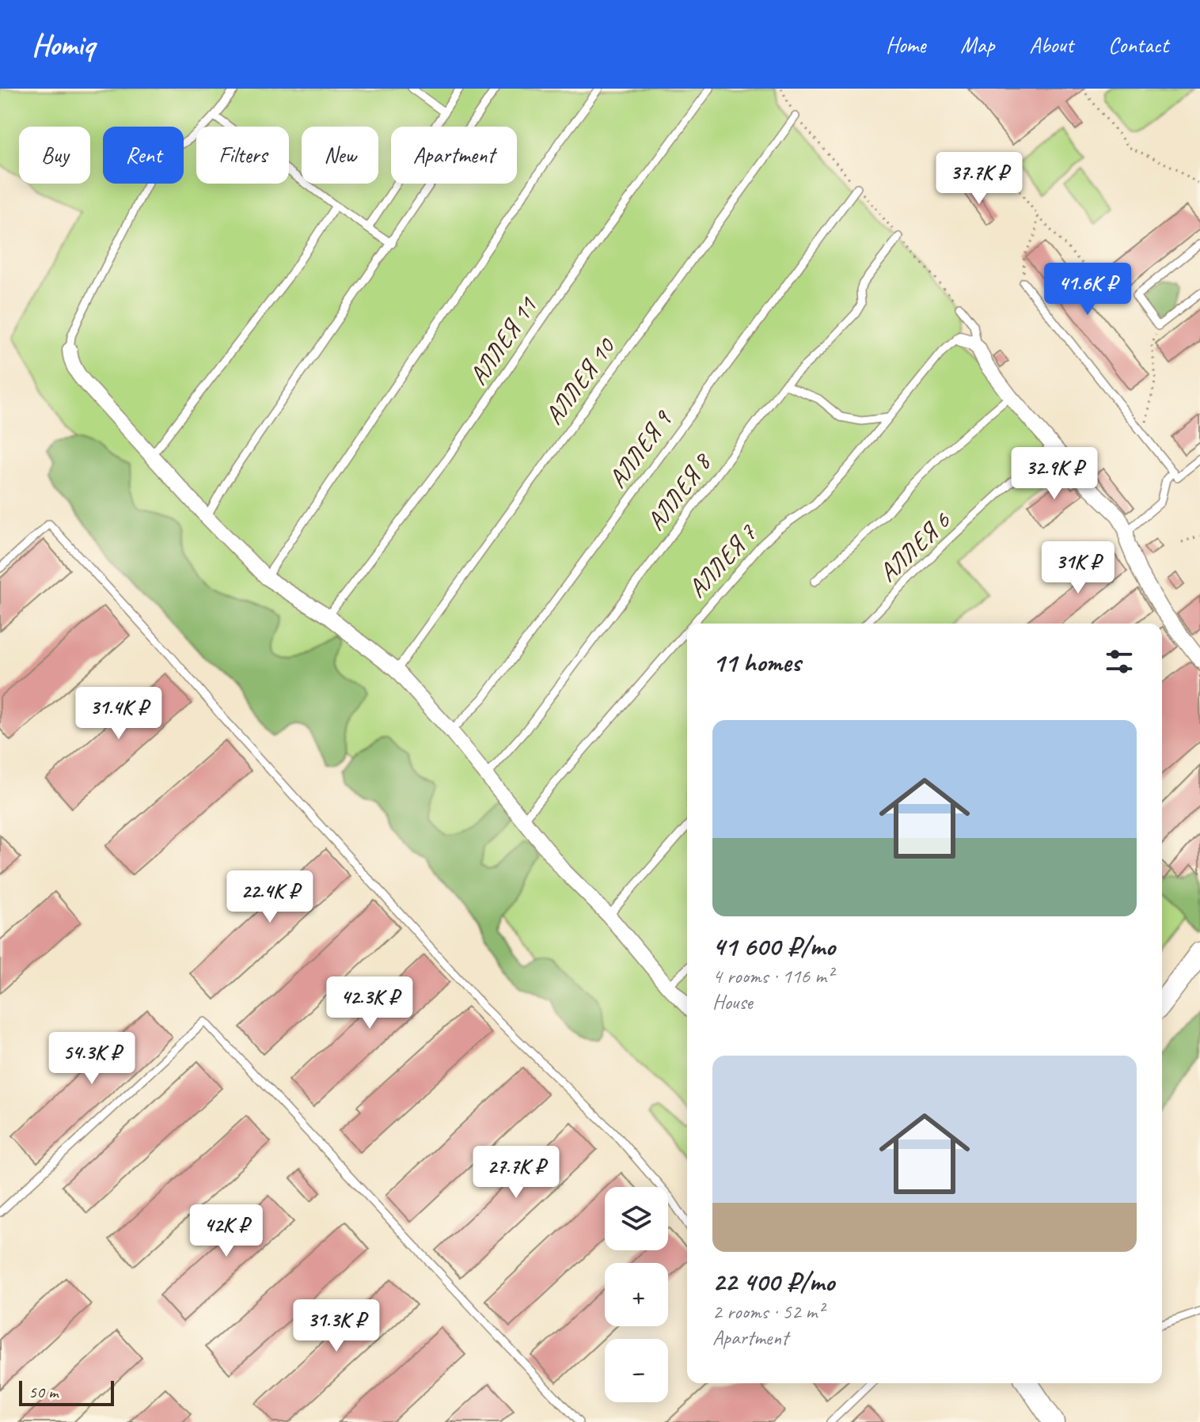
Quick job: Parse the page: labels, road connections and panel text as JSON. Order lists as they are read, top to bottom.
{
  "streets": {
    "lane": [
      "АЛЛЕЯ 11",
      "АЛЛЕЯ 10",
      "АЛЛЕЯ 9",
      "АЛЛЕЯ 8",
      "АЛЛЕЯ 6",
      "АЛЛЕЯ 7"
    ]
  },
  "scale_bar": "50 m",
  "page": {
    "header": "Homiq",
    "nav": [
      "Home",
      "Map",
      "About",
      "Contact"
    ],
    "chip": [
      "Buy",
      "Rent",
      "Filters",
      "New",
      "Apartment"
    ],
    "price": [
      "37.7K ₽",
      "41.6K ₽",
      "32.9K ₽",
      "31K ₽",
      "31.4K ₽",
      "22.4K ₽",
      "42.3K ₽",
      "54.3K ₽",
      "27.7K ₽",
      "42K ₽",
      "31.3K ₽"
    ],
    "heading": "11 homes",
    "list": [
      {
        "name": "41 600 ₽/mo",
        "note": "4 rooms · 116 m² · House"
      },
      {
        "name": "22 400 ₽/mo",
        "note": "2 rooms · 52 m² · Apartment"
      }
    ],
    "map_buttons": ["+", "−"],
    "scale": "50 m"
  }
}
